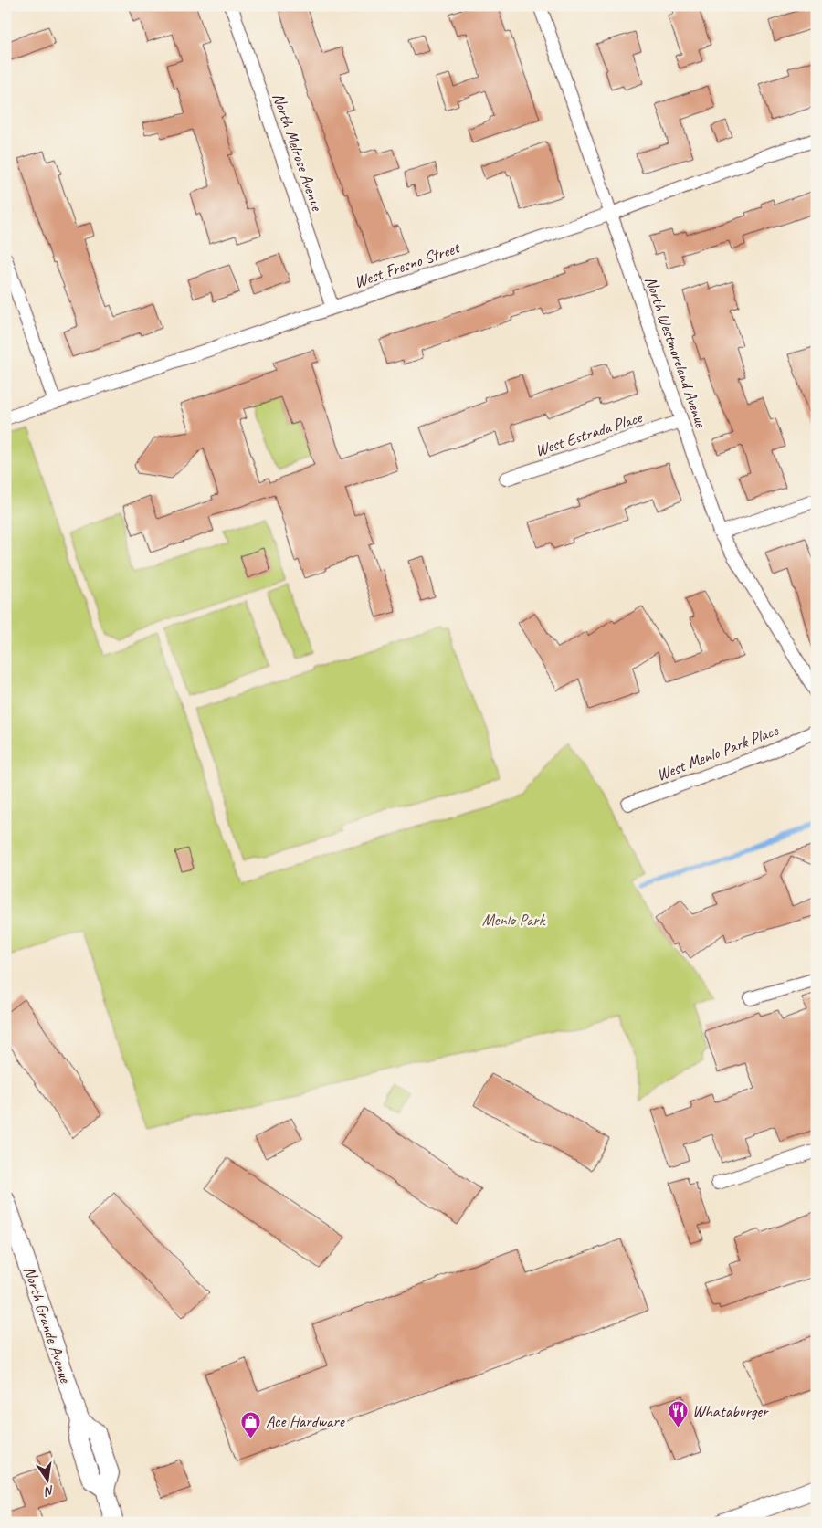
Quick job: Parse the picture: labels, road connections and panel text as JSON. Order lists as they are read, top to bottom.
{
  "streets": {
    "main road": ["North Grande Avenue"],
    "street": [
      "North Melrose Avenue",
      "West Fresno Street",
      "North Westmoreland Avenue",
      "West Estrada Place",
      "West Menlo Park Place"
    ]
  },
  "crossings": [
    ["North Melrose Avenue", "West Fresno Street"],
    ["West Fresno Street", "North Westmoreland Avenue"],
    ["North Westmoreland Avenue", "West Estrada Place"]
  ],
  "parks": ["Menlo Park"],
  "places": {
    "restaurant": ["Whataburger"],
    "shop": ["Ace Hardware"]
  },
  "north": "bottom"
}
